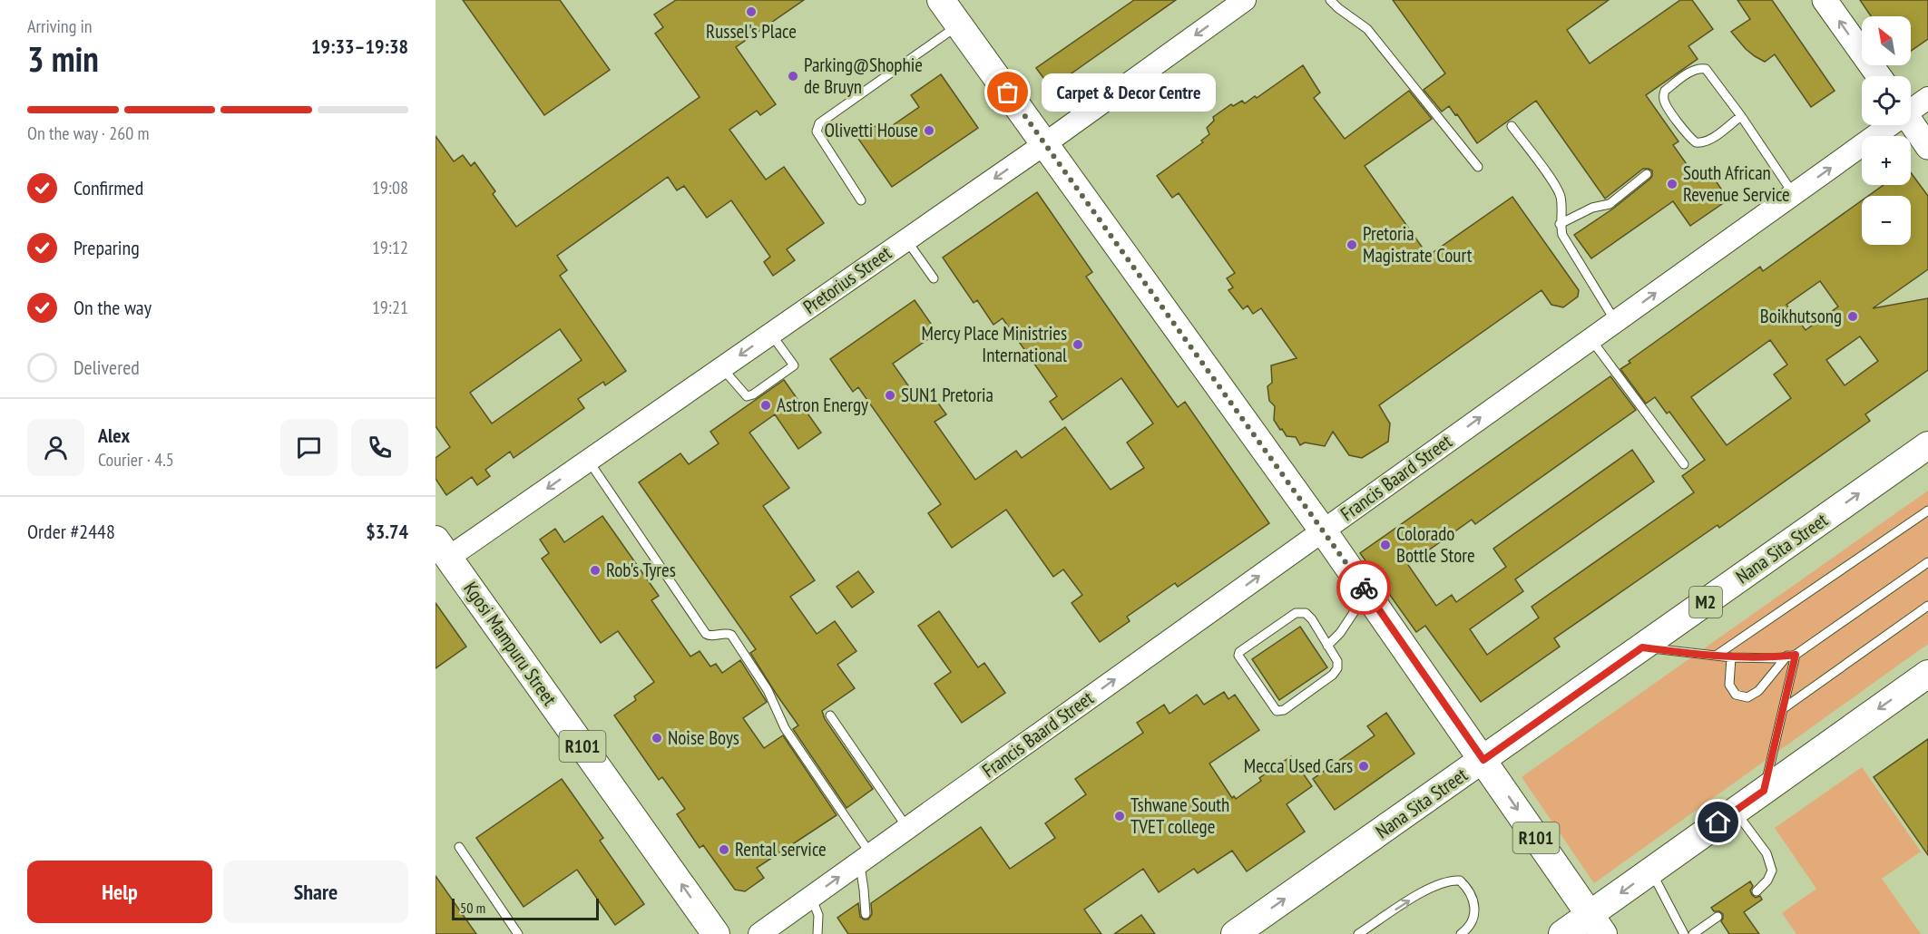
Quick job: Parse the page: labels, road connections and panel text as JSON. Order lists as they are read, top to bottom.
{
  "streets": {
    "main road": [
      "Nana Sita Street",
      "M2",
      "Kgosi Mampuru Street",
      "R101"
    ],
    "street": ["Pretorius Street", "Francis Baard Street"]
  },
  "crossings": [
    ["Pretorius Street", "Kgosi Mampuru Street"],
    ["Pretorius Street", "R101"],
    ["Francis Baard Street", "R101"],
    ["Nana Sita Street", "R101"]
  ],
  "one_way": ["Pretorius Street", "Francis Baard Street", "Kgosi Mampuru Street"],
  "places": [
    "Russel's Place",
    "Parking@Shophie de Bruyn",
    "Carpet & Decor Centre",
    "Olivetti House",
    "South African Revenue Service",
    "Pretoria Magistrate Court",
    "Boikhutsong",
    "Mercy Place Ministries International",
    "SUN1 Pretoria",
    "Astron Energy",
    "Colorado Bottle Store",
    "Rob's Tyres",
    "Noise Boys",
    "Mecca Used Cars",
    "Tshwane South TVET college",
    "Rental service"
  ],
  "scale_bar": "50 m",
  "north": "top left",
  "page": {
    "heading": ["3 min", "Arriving in", "19:33–19:38"],
    "panel": [
      "Alex",
      "Courier · 4.5",
      "Order #2448",
      "$3.74"
    ],
    "map_buttons": ["+", "−"],
    "bubble": "Carpet & Decor Centre",
    "bar": "On the way · 260 m",
    "list": [
      ["Confirmed", "19:08"],
      ["Preparing", "19:12"],
      ["On the way", "19:21"],
      "Delivered"
    ],
    "buttons": ["Help", "Share"],
    "scale": "50 m"
  }
}
